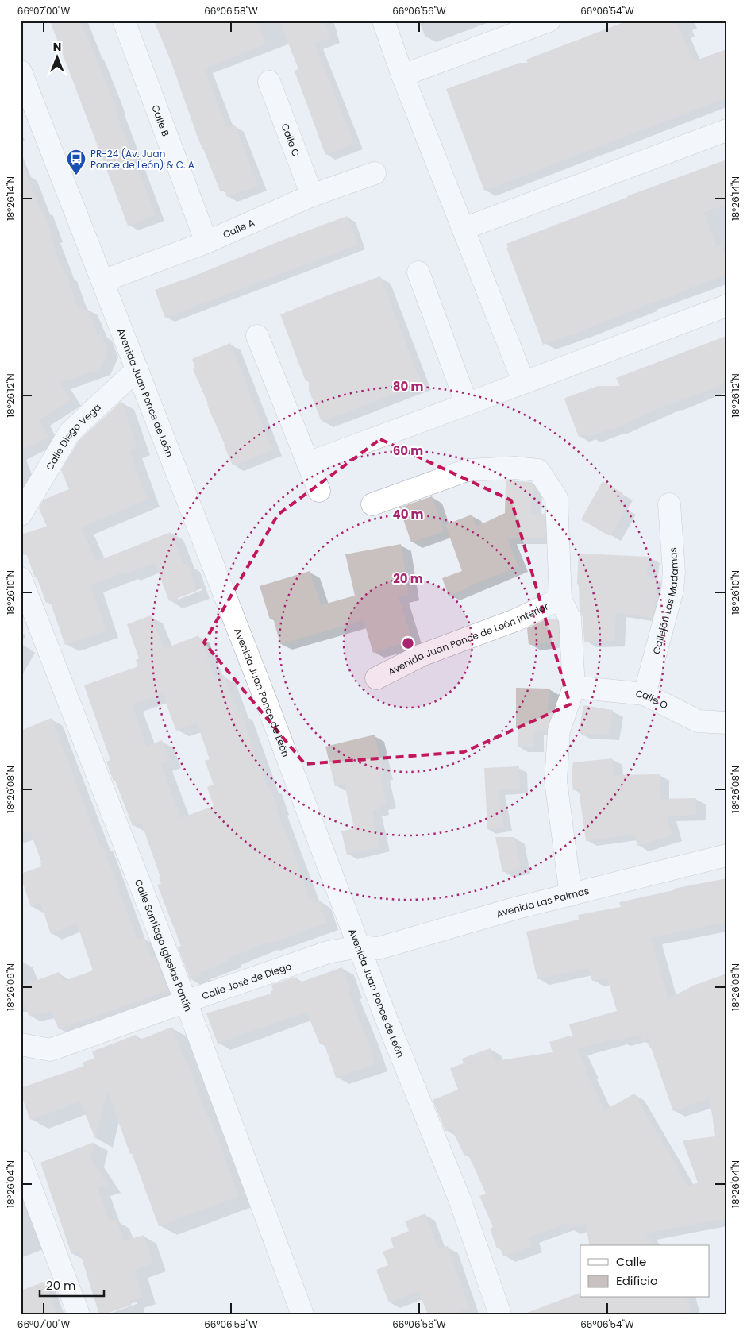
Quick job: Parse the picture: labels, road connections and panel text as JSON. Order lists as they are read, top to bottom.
{
  "streets": {
    "street": [
      "Calle B",
      "Calle C",
      "Calle A",
      "Avenida Juan Ponce de León",
      "Calle Diego Vega",
      "Callejón Las Madamas",
      "Avenida Juan Ponce de León Interior",
      "Calle O",
      "Avenida Las Palmas",
      "Calle Santiago Iglesias Pantín",
      "Calle José de Diego"
    ]
  },
  "crossings": [
    ["Calle B", "Calle A"],
    ["Calle C", "Calle A"],
    ["Calle A", "Avenida Juan Ponce de León"],
    ["Avenida Juan Ponce de León", "Calle Diego Vega"],
    ["Avenida Juan Ponce de León", "Avenida Las Palmas"],
    ["Avenida Juan Ponce de León", "Calle José de Diego"],
    ["Callejón Las Madamas", "Calle O"],
    ["Avenida Las Palmas", "Calle José de Diego"],
    ["Calle Santiago Iglesias Pantín", "Calle José de Diego"]
  ],
  "places": {
    "bus stop": ["PR-24 (Av. Juan Ponce de León) & C. A"]
  },
  "legend": ["Calle", "Edificio"],
  "scale_bar": "20 m",
  "north": "top",
  "coordinates": [
    "66°07'00\"W",
    "66°06'58\"W",
    "66°06'56\"W",
    "66°06'54\"W",
    "18°26'14\"N",
    "18°26'12\"N",
    "18°26'10\"N",
    "18°26'08\"N",
    "18°26'06\"N",
    "18°26'04\"N"
  ],
  "rings": [
    "80 m",
    "60 m",
    "40 m",
    "20 m"
  ]
}
